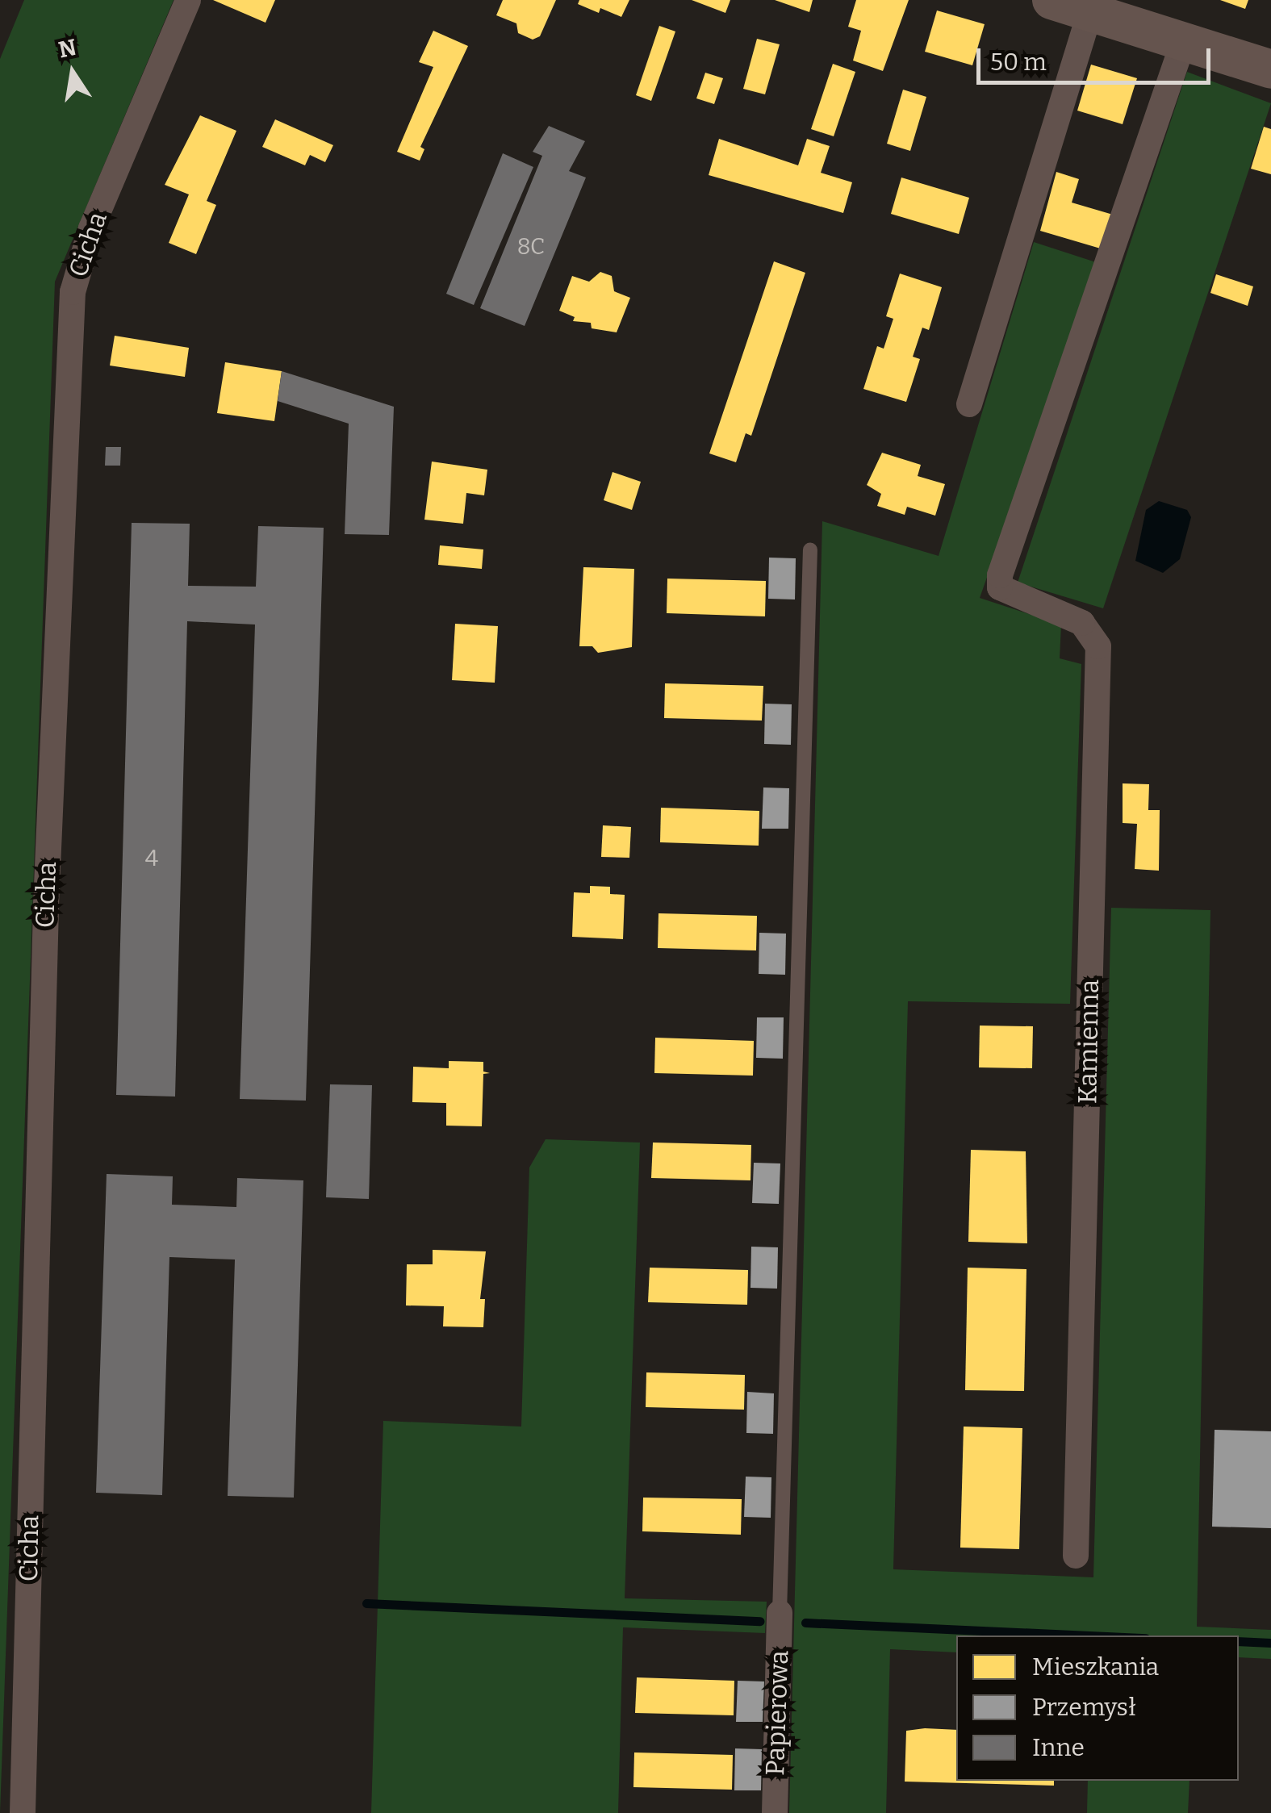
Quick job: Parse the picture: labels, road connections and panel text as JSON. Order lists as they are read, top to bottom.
{
  "streets": {
    "street": ["Cicha", "Kamienna", "Papierowa"]
  },
  "house_numbers": ["8C", "4"],
  "legend": ["Mieszkania", "Przemysł", "Inne"],
  "scale_bar": "50 m",
  "north": "top"
}
